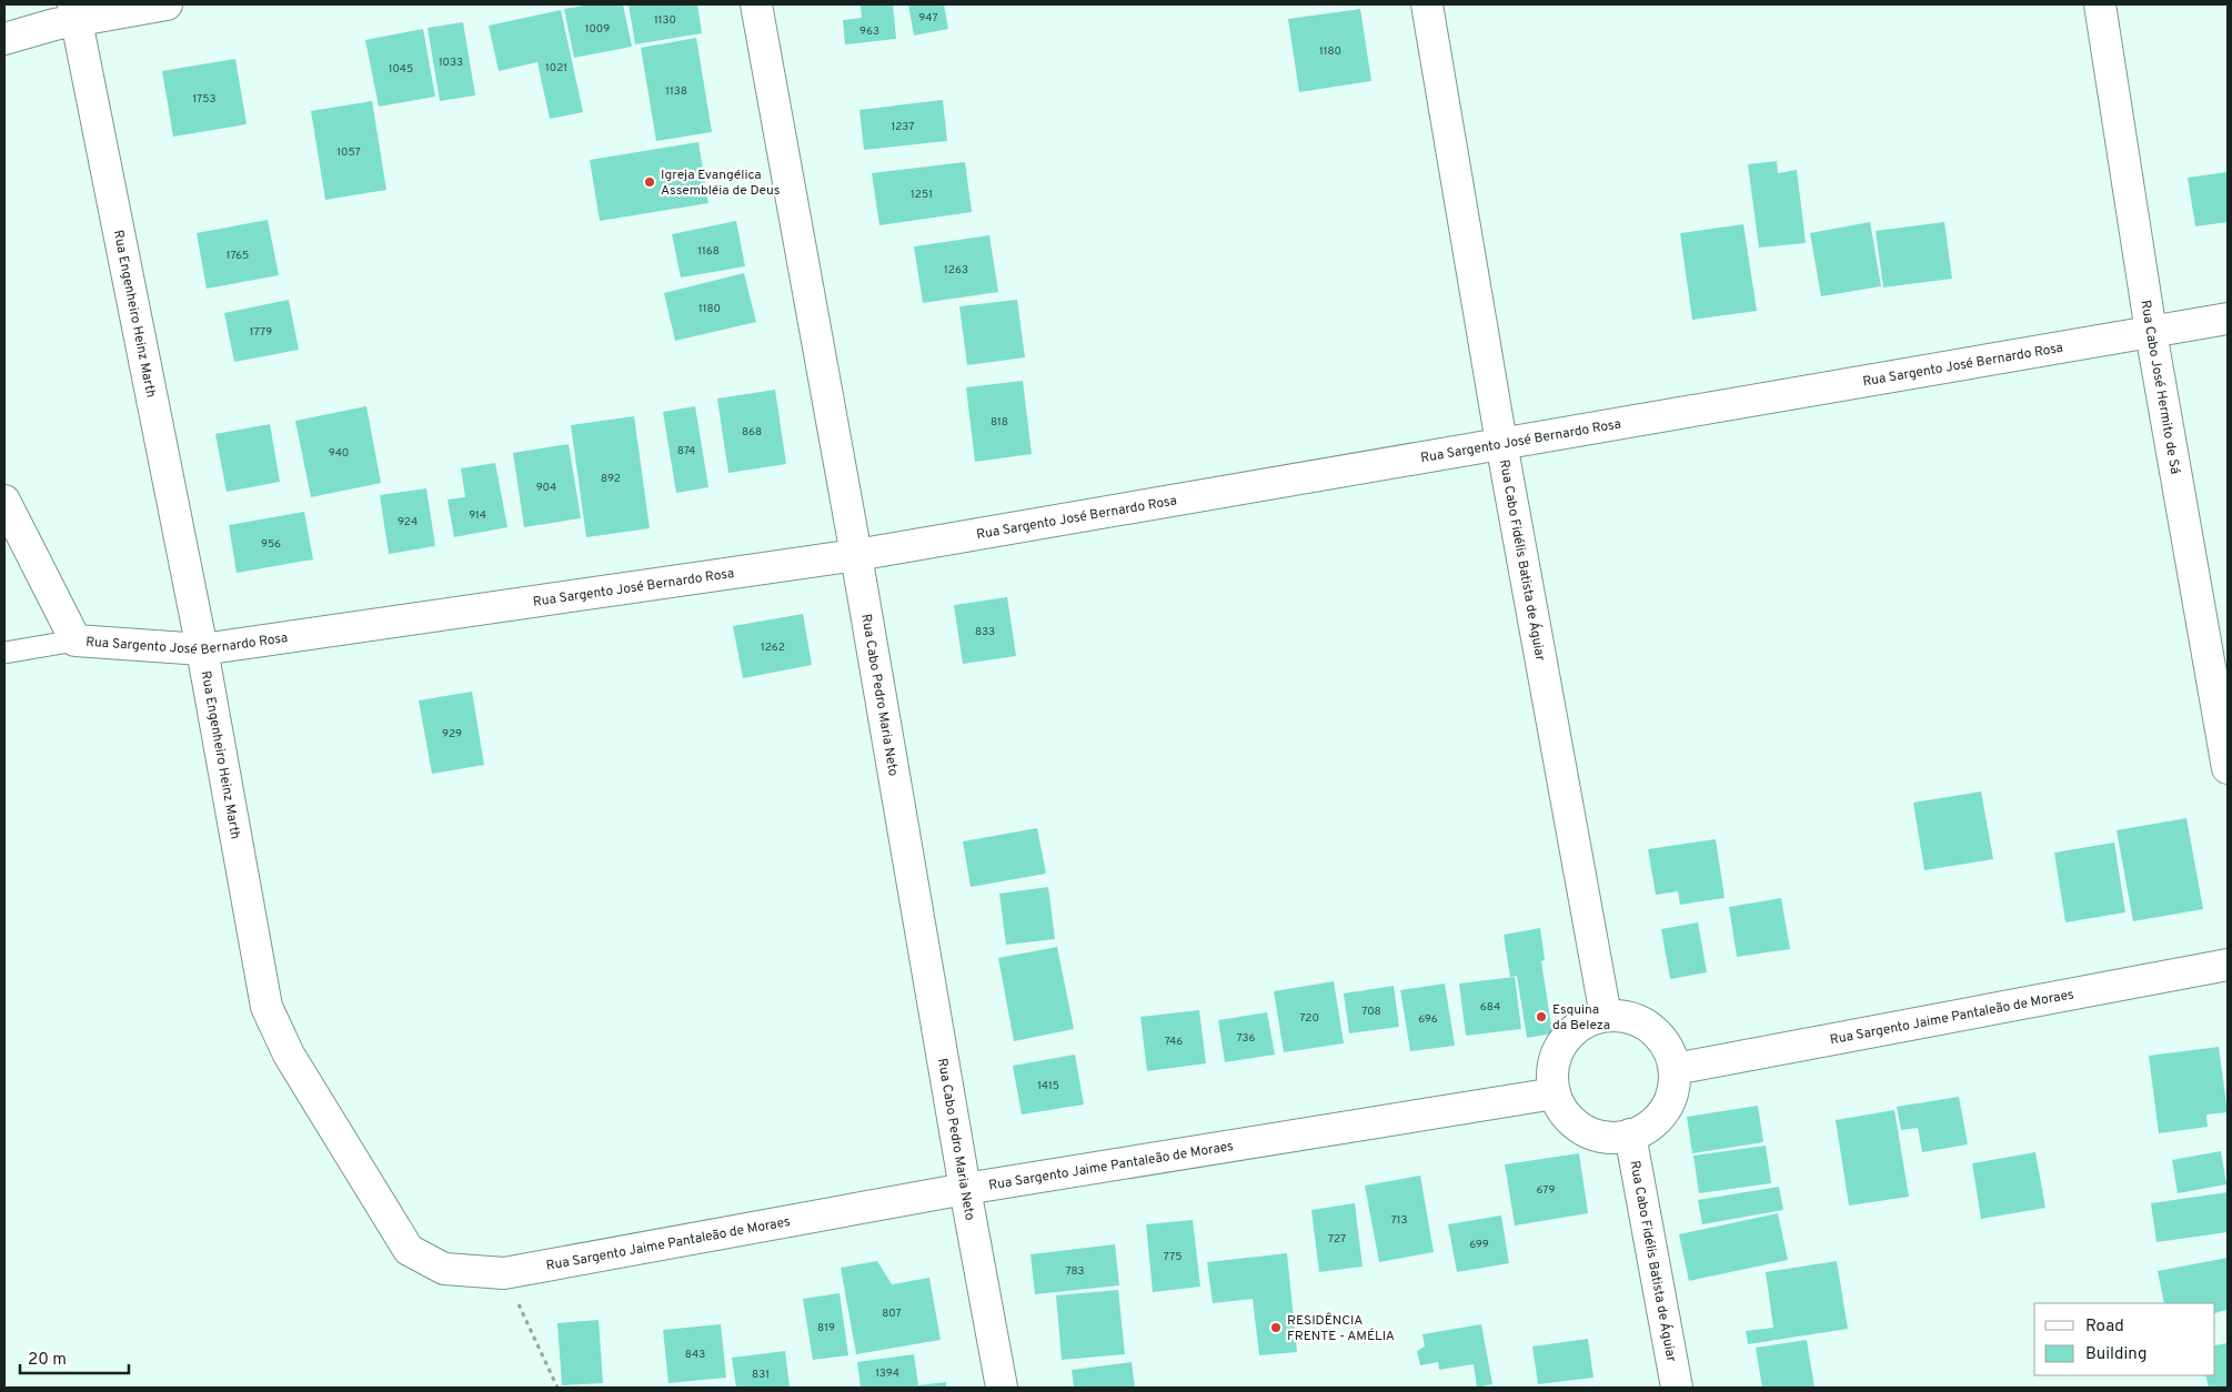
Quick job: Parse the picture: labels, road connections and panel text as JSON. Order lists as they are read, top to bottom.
{
  "streets": {
    "street": [
      "Rua Engenheiro Heinz Marth",
      "Rua Sargento José Bernardo Rosa",
      "Rua Cabo José Hermito de Sá",
      "Rua Cabo Fidélis Batista de Águiar",
      "Rua Cabo Pedro Maria Neto",
      "Rua Sargento Jaime Pantaleão de Moraes"
    ]
  },
  "crossings": [
    ["Rua Engenheiro Heinz Marth", "Rua Sargento José Bernardo Rosa"],
    ["Rua Engenheiro Heinz Marth", "Rua Sargento Jaime Pantaleão de Moraes"],
    ["Rua Sargento José Bernardo Rosa", "Rua Cabo José Hermito de Sá"],
    ["Rua Sargento José Bernardo Rosa", "Rua Cabo Fidélis Batista de Águiar"],
    ["Rua Sargento José Bernardo Rosa", "Rua Cabo Pedro Maria Neto"],
    ["Rua Cabo Fidélis Batista de Águiar", "Rua Sargento Jaime Pantaleão de Moraes"],
    ["Rua Cabo Pedro Maria Neto", "Rua Sargento Jaime Pantaleão de Moraes"]
  ],
  "places": ["Igreja Evangélica Assembléia de Deus", "Esquina da Beleza", "RESIDÊNCIA FRENTE - AMÉLIA"],
  "house_numbers": [
    "947",
    "1130",
    "1009",
    "963",
    "1180",
    "1033",
    "1021",
    "1045",
    "1138",
    "1753",
    "1237",
    "1057",
    "1251",
    "1168",
    "1765",
    "1263",
    "1180",
    "1779",
    "818",
    "868",
    "874",
    "940",
    "892",
    "904",
    "914",
    "924",
    "956",
    "833",
    "1262",
    "929",
    "684",
    "708",
    "720",
    "696",
    "736",
    "746",
    "1415",
    "679",
    "713",
    "727",
    "699",
    "775",
    "783",
    "807",
    "819",
    "843",
    "1394",
    "831"
  ],
  "legend": ["Road", "Building"],
  "scale_bar": "20 m"
}
